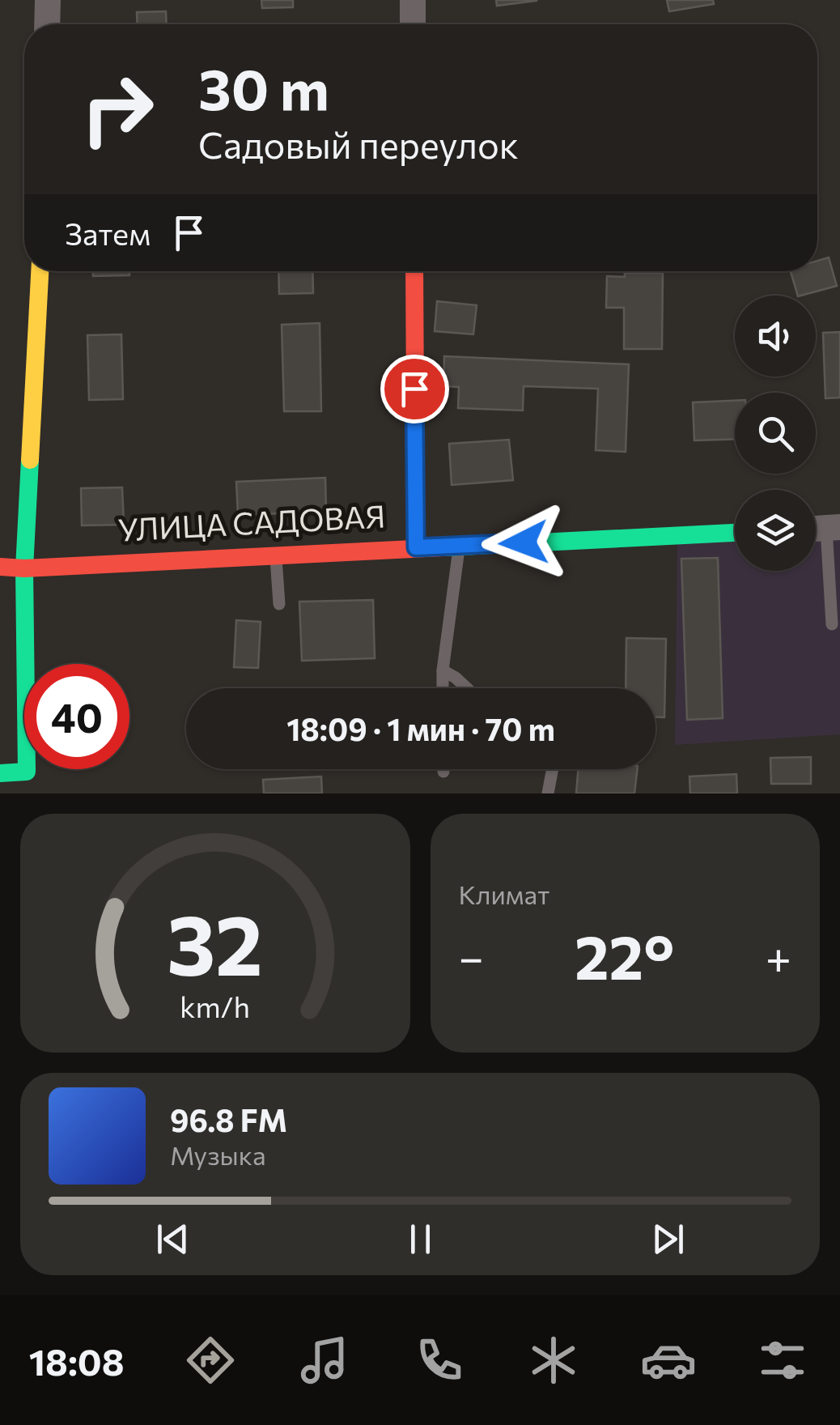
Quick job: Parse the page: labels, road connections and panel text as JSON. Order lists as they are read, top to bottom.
{
  "streets": {
    "street": ["УЛИЦА САДОВАЯ"]
  },
  "page": {
    "turn": ["30 m", "Садовый переулок"],
    "then": "Затем",
    "limit": "40",
    "trip": "18:09 · 1 мин · 70 m",
    "tile": "Климат",
    "heat": ["−", "22°", "+"],
    "song": ["96.8 FM", "Музыка"],
    "tabs": "18:08",
    "gauge": ["32", "km/h"]
  }
}
